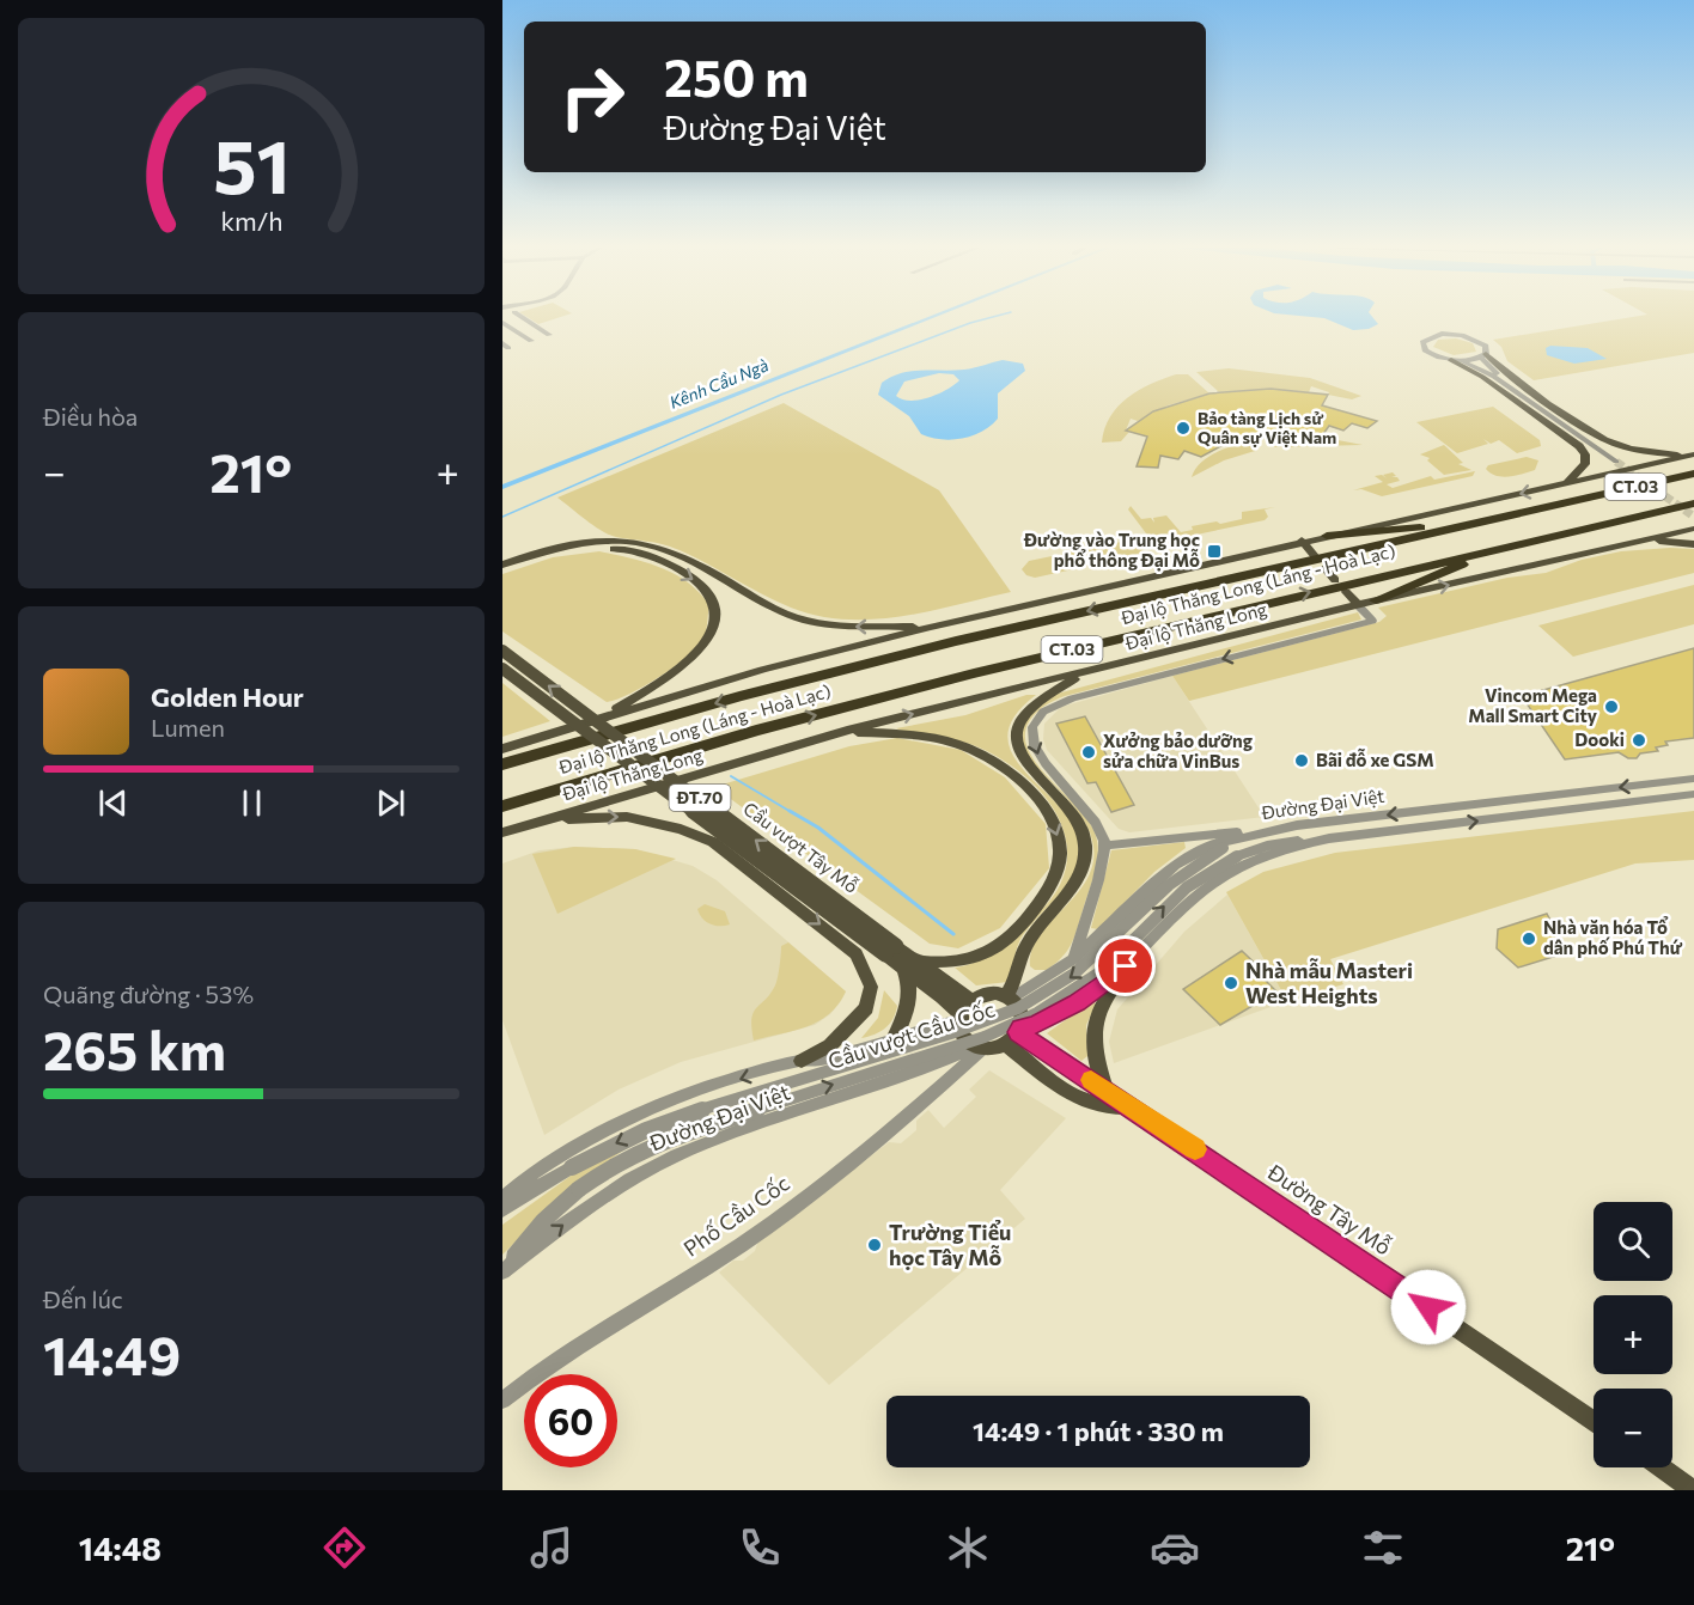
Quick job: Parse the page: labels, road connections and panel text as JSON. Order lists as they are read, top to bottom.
{
  "streets": {
    "highway": ["CT.03", "Đại lộ Thăng Long (Láng - Hoà Lạc)"],
    "main road": [
      "Đại lộ Thăng Long",
      "ĐT.70",
      "Cầu vượt Tây Mỗ",
      "Đường Tây Mỗ"
    ],
    "street": ["Đường Đại Việt", "Cầu vượt Cầu Cốc", "Phố Cầu Cốc"]
  },
  "crossings": [
    ["Đường Đại Việt", "Cầu vượt Tây Mỗ"],
    ["Đường Đại Việt", "Cầu vượt Cầu Cốc"],
    ["Đường Đại Việt", "Đường Tây Mỗ"],
    ["Đường Đại Việt", "Phố Cầu Cốc"],
    ["Cầu vượt Tây Mỗ", "Đường Tây Mỗ"],
    ["Cầu vượt Tây Mỗ", "Phố Cầu Cốc"],
    ["Đường Tây Mỗ", "Phố Cầu Cốc"]
  ],
  "water": ["Kênh Cầu Ngà"],
  "places": {
    "other": [
      "Bảo tàng Lịch sử Quân sự Việt Nam",
      "Vincom Mega Mall Smart City",
      "Dooki",
      "Xưởng bảo dưỡng sửa chữa VinBus",
      "Bãi đỗ xe GSM",
      "Nhà văn hóa Tổ dân phố Phú Thứ",
      "Nhà mẫu Masteri West Heights",
      "Trường Tiểu học Tây Mỗ"
    ],
    "transit": ["Đường vào Trung học phổ thông Đại Mỗ"]
  },
  "page": {
    "turn": ["250 m", "Đường Đại Việt"],
    "tile": [
      "Điều hòa",
      ["Quãng đường · 53%", "265 km"],
      ["Đến lúc", "14:49"]
    ],
    "heat": ["−", "21°", "+"],
    "song": ["Golden Hour", "Lumen"],
    "map_buttons": ["+", "−"],
    "limit": "60",
    "trip": "14:49 · 1 phút · 330 m",
    "tabs": ["14:48", "21°"],
    "gauge": ["51", "km/h"]
  }
}
